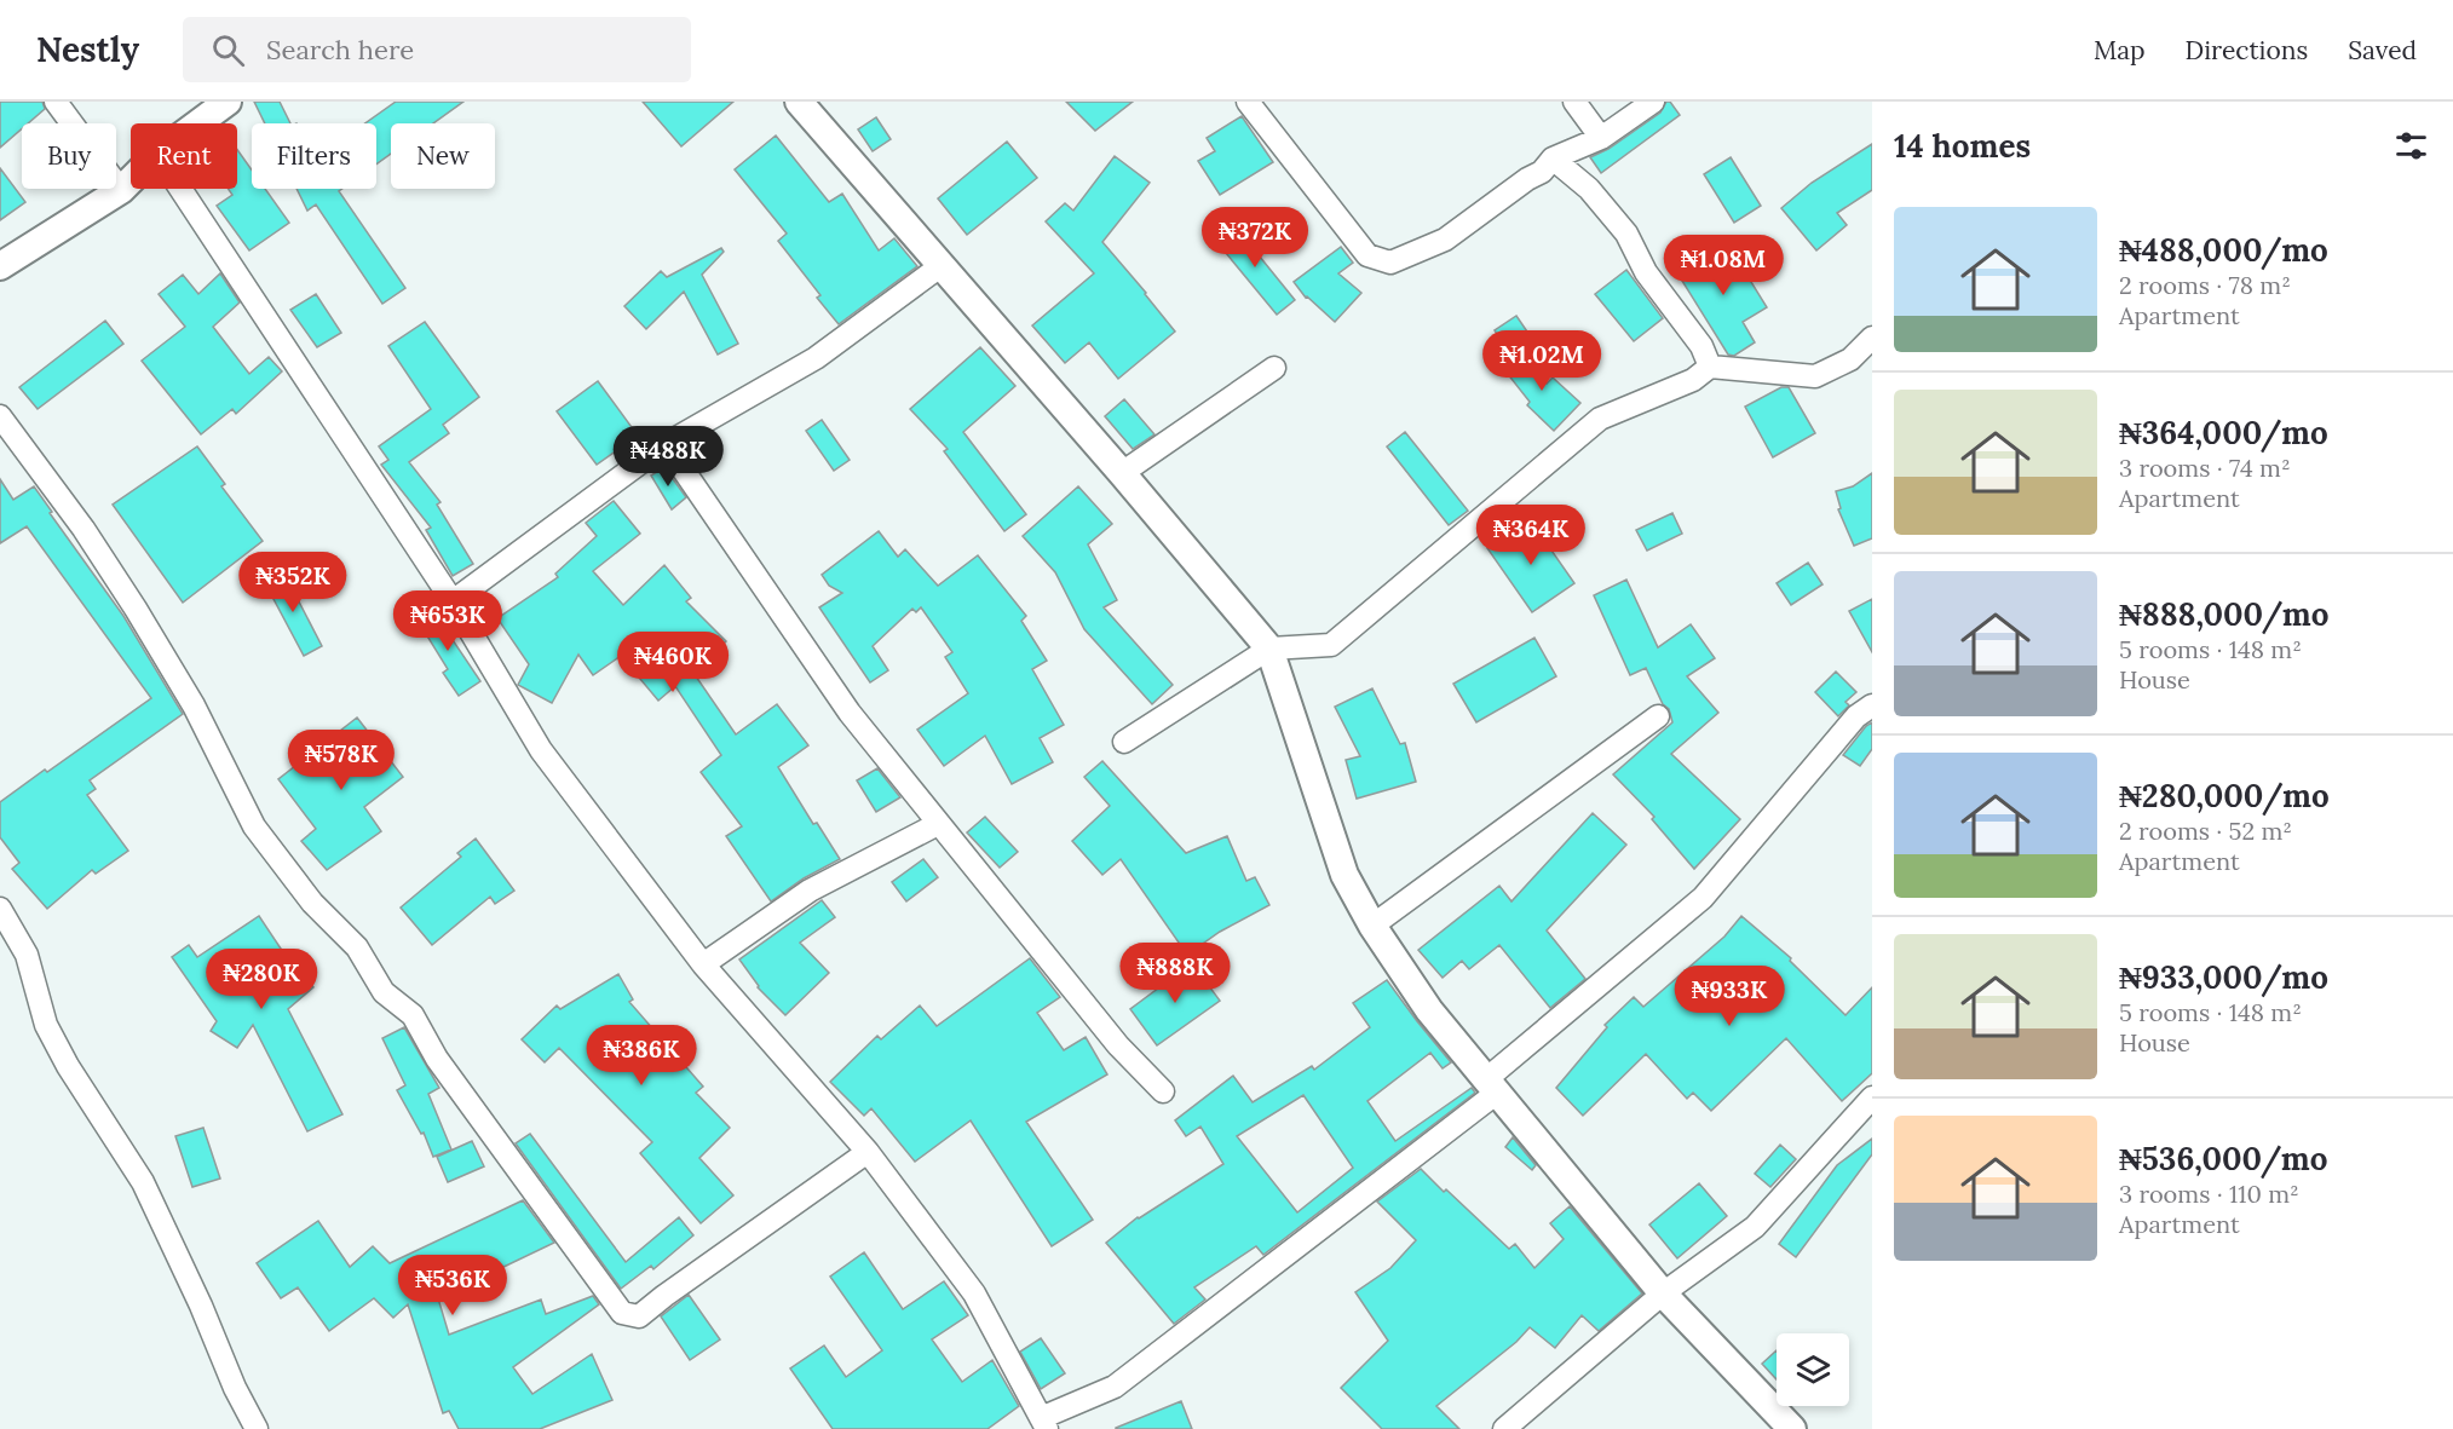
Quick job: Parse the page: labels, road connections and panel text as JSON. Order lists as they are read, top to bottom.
{
  "page": {
    "header": "Nestly",
    "search": "Search here",
    "nav": ["Map", "Directions", "Saved"],
    "heading": "14 homes",
    "chip": [
      "Buy",
      "Rent",
      "Filters",
      "New"
    ],
    "list": [
      {
        "name": "₦488,000/mo",
        "note": "2 rooms · 78 m² · Apartment"
      },
      {
        "name": "₦364,000/mo",
        "note": "3 rooms · 74 m² · Apartment"
      },
      {
        "name": "₦888,000/mo",
        "note": "5 rooms · 148 m² · House"
      },
      {
        "name": "₦280,000/mo",
        "note": "2 rooms · 52 m² · Apartment"
      },
      {
        "name": "₦933,000/mo",
        "note": "5 rooms · 148 m² · House"
      },
      {
        "name": "₦536,000/mo",
        "note": "3 rooms · 110 m² · Apartment"
      }
    ],
    "price": [
      "₦372K",
      "₦1.08M",
      "₦1.02M",
      "₦488K",
      "₦364K",
      "₦352K",
      "₦653K",
      "₦460K",
      "₦578K",
      "₦888K",
      "₦280K",
      "₦933K",
      "₦386K",
      "₦536K"
    ]
  }
}
